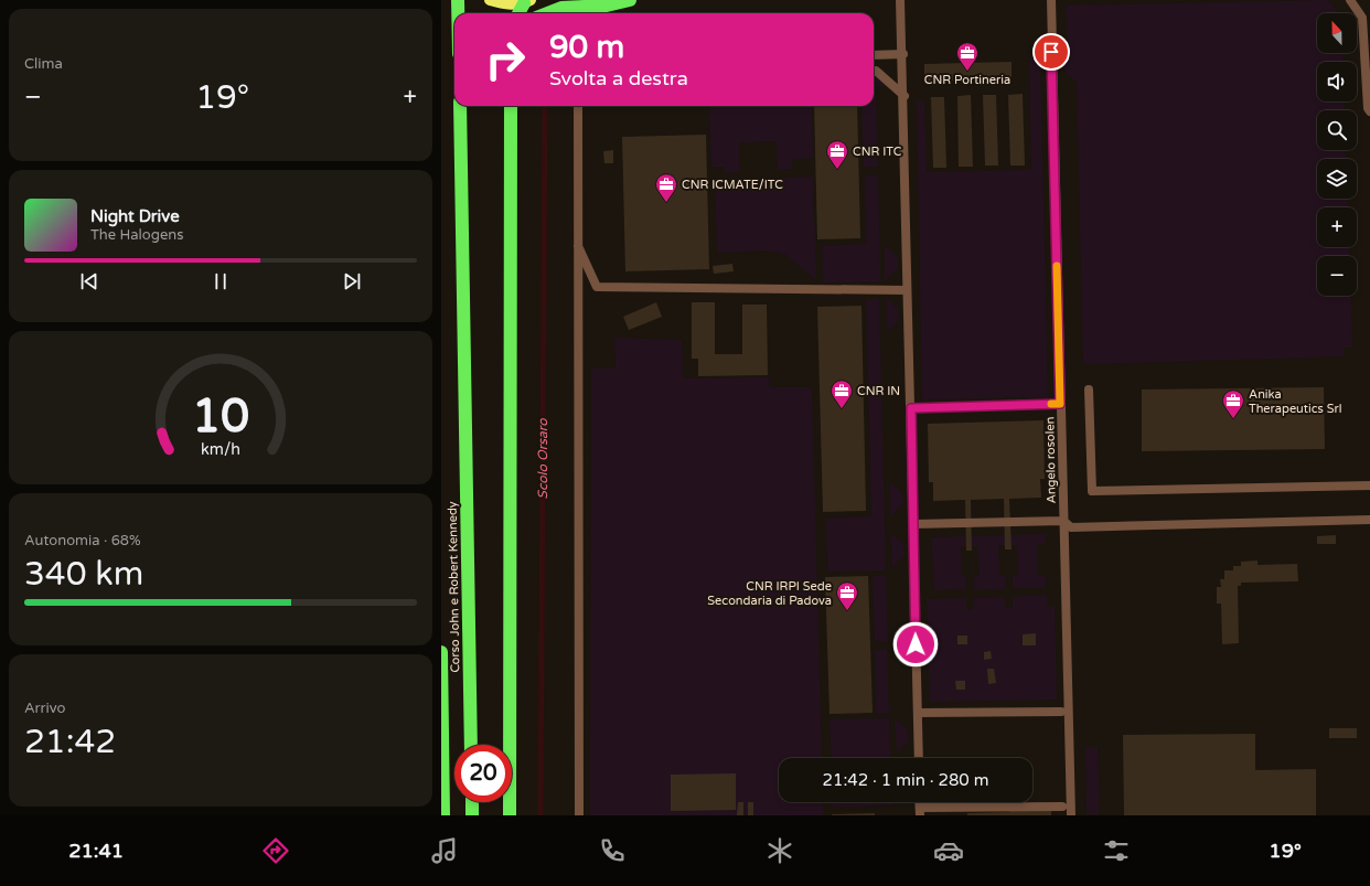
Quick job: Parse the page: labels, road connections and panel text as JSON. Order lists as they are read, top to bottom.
{
  "streets": {
    "highway": ["Corso John e Robert Kennedy"],
    "street": ["Angelo rosolen"]
  },
  "water": ["Scolo Orsaro"],
  "places": {
    "office": [
      "CNR Portineria",
      "CNR ITC",
      "CNR ICMATE/ITC",
      "CNR IN",
      "Anika Therapeutics Srl",
      "CNR IRPI Sede Secondaria di Padova"
    ]
  },
  "north": "top",
  "page": {
    "tile": [
      "Clima",
      ["Autonomia · 68%", "340 km"],
      ["Arrivo", "21:42"]
    ],
    "map_buttons": ["+", "−"],
    "turn": ["90 m", "Svolta a destra"],
    "heat": ["−", "19°", "+"],
    "song": ["Night Drive", "The Halogens"],
    "limit": "20",
    "trip": "21:42 · 1 min · 280 m",
    "tabs": ["21:41", "19°"],
    "gauge": ["10", "km/h"]
  }
}
